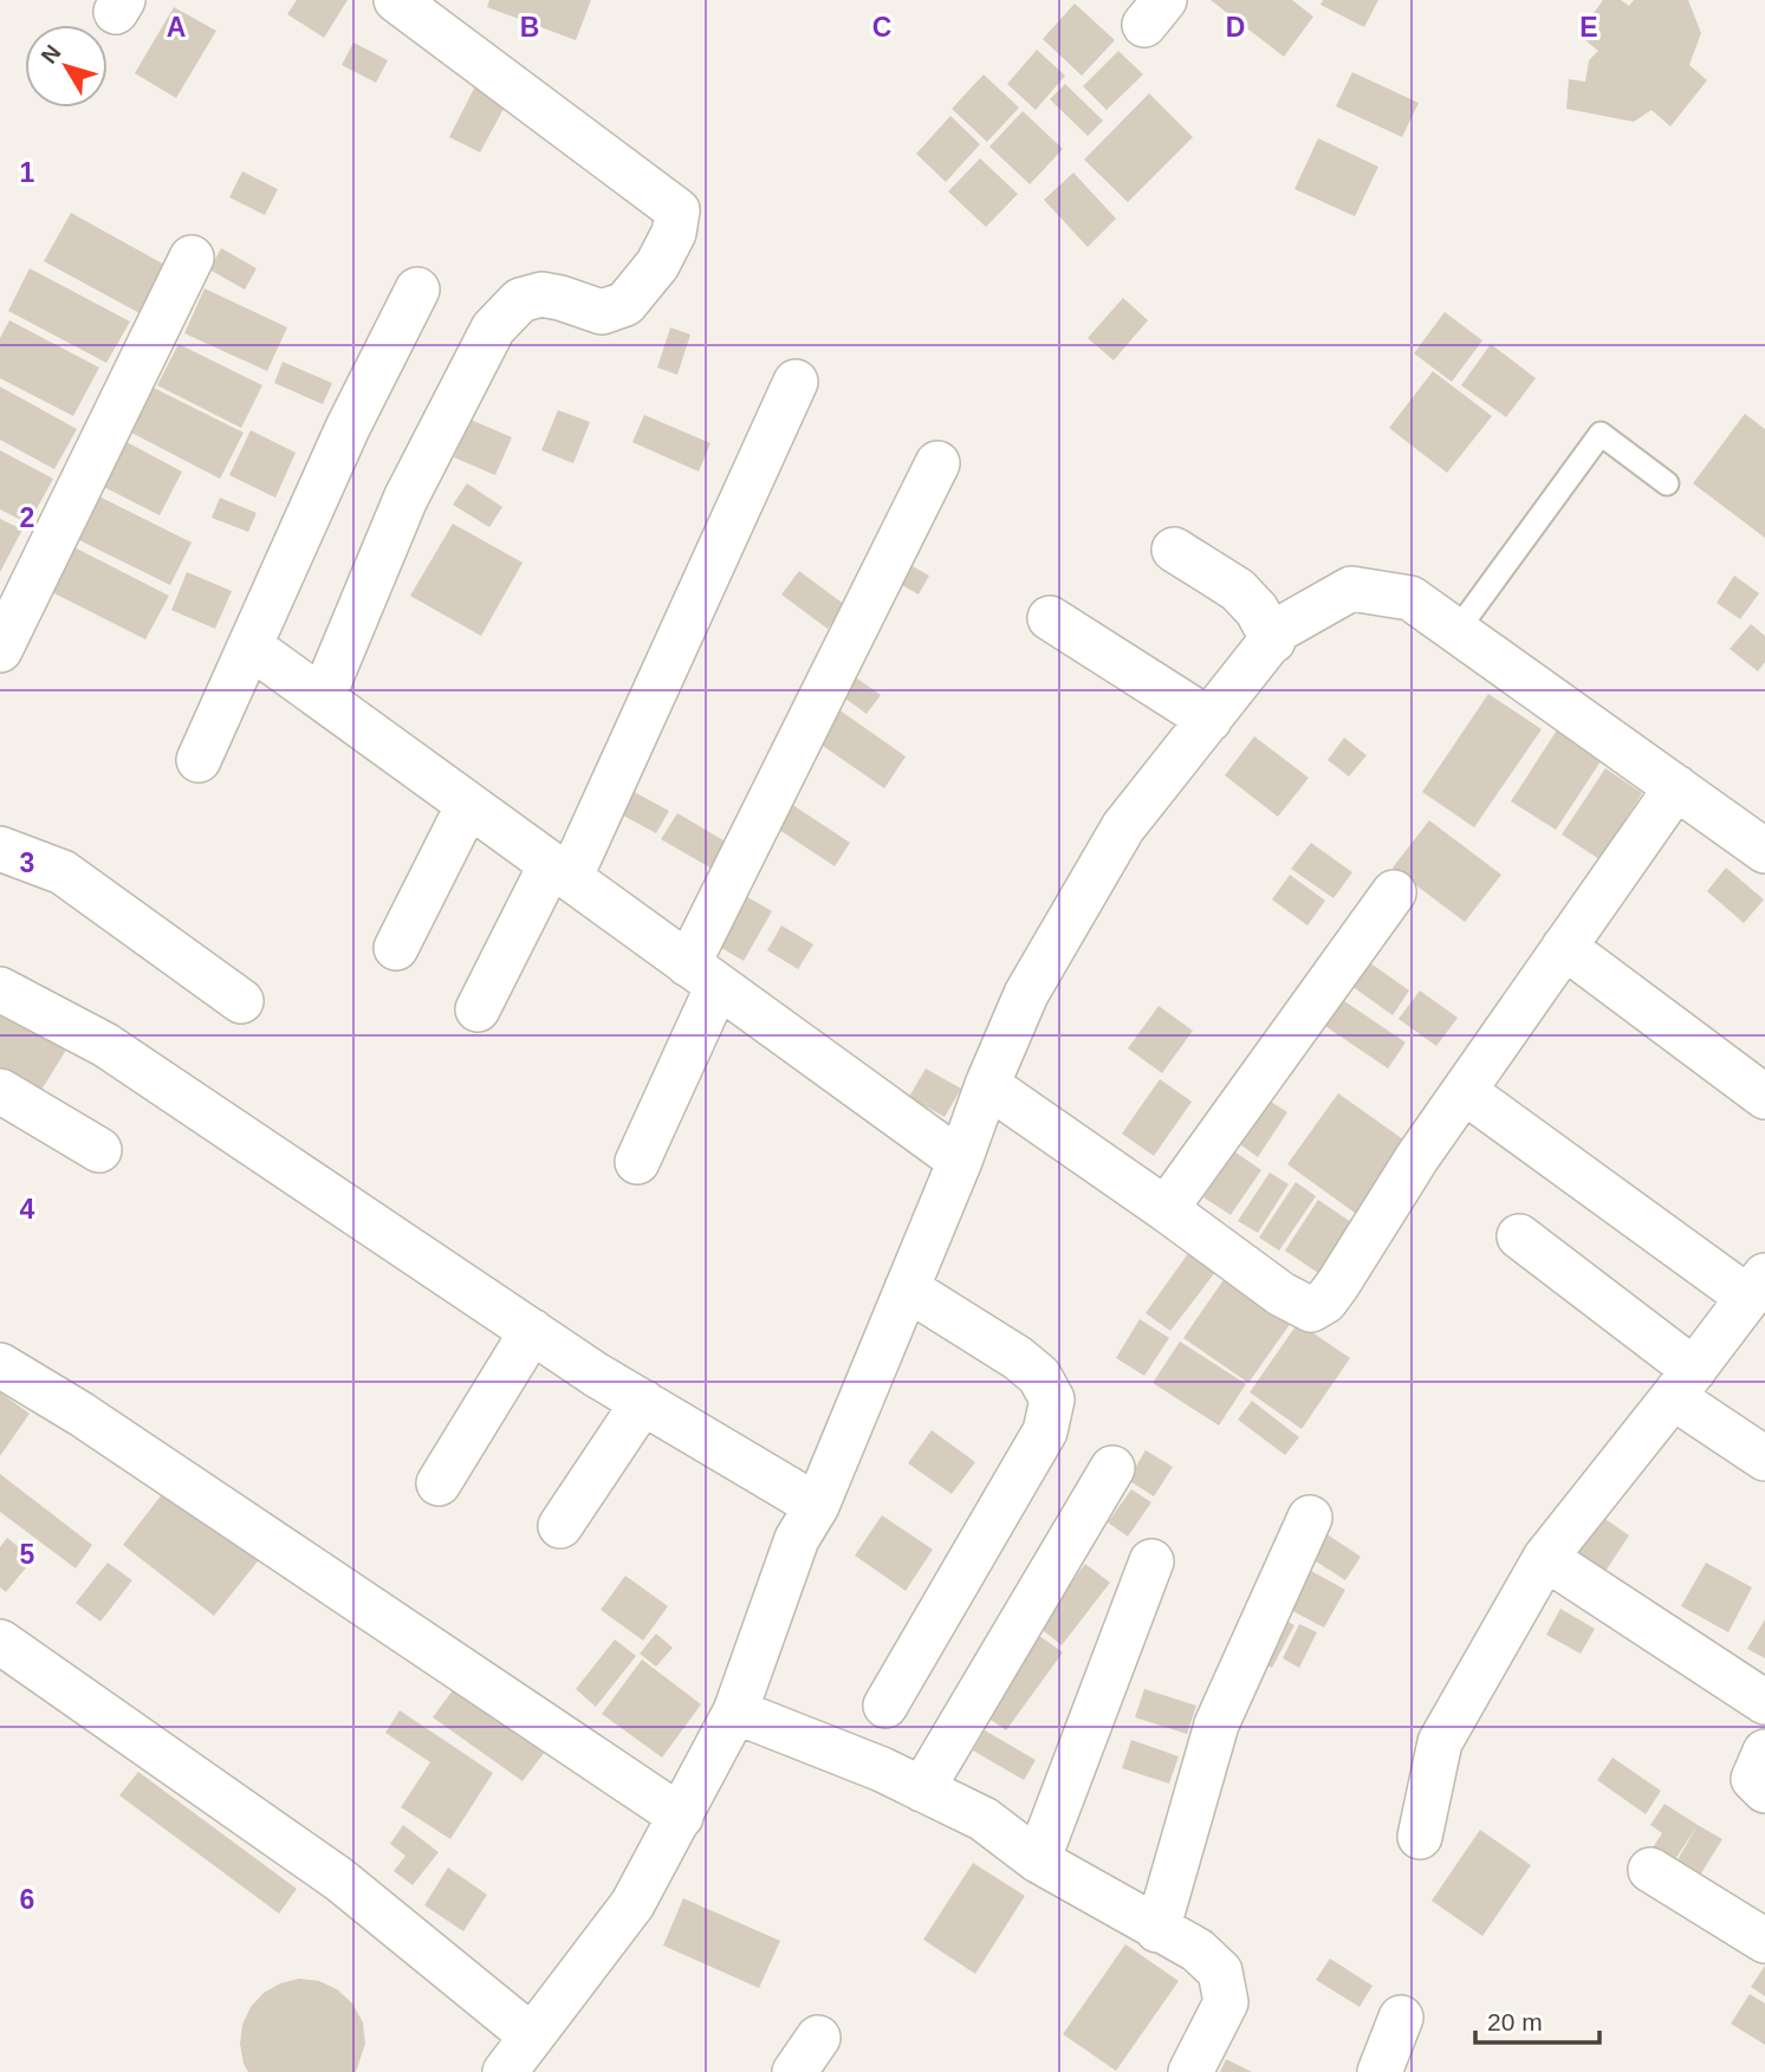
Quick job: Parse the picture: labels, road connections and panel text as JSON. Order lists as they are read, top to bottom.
{
  "scale_bar": "20 m",
  "north": "top left",
  "grid": {
    "columns": [
      "A",
      "B",
      "C",
      "D",
      "E"
    ],
    "rows": [
      "1",
      "2",
      "3",
      "4",
      "5",
      "6"
    ]
  }
}
